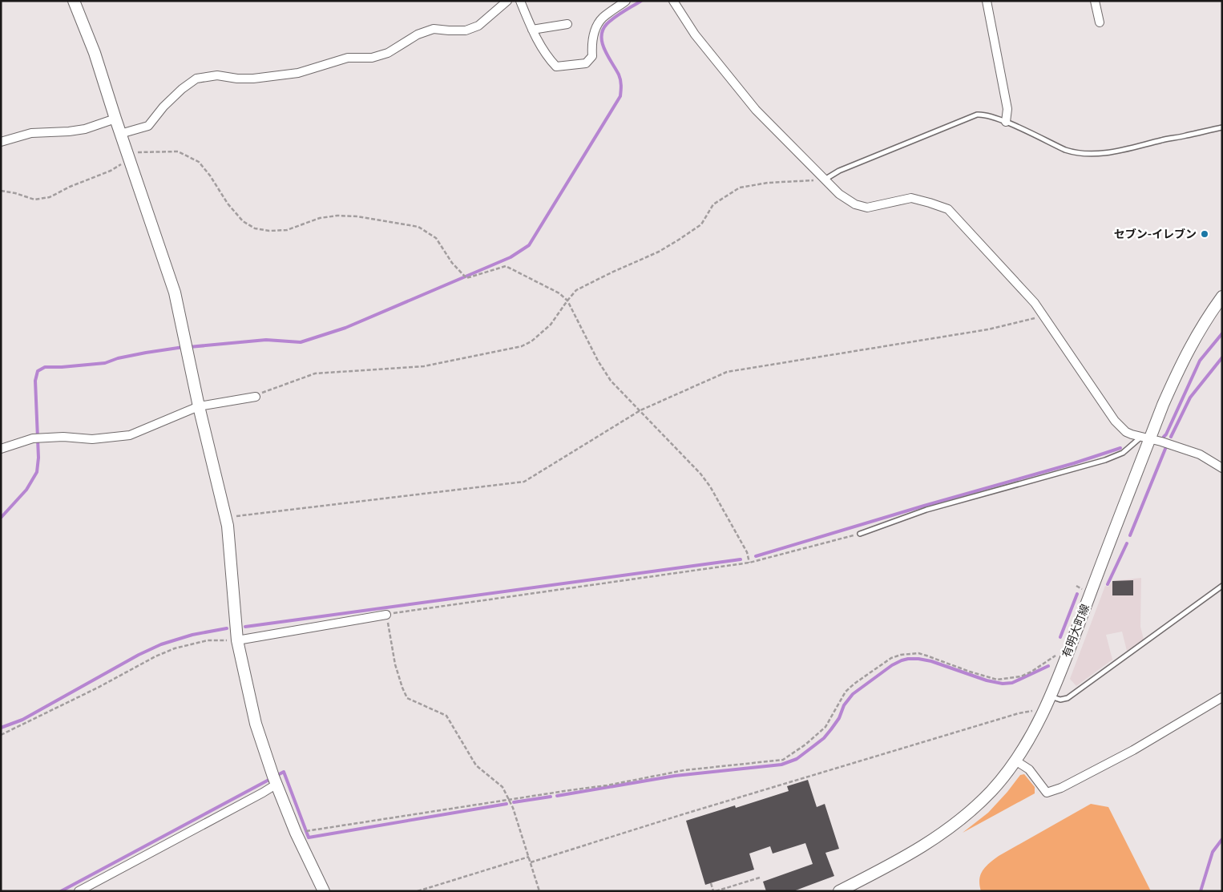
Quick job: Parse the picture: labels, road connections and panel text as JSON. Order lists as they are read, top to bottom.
{
  "streets": {
    "street": ["有明大町線"]
  },
  "places": ["セブン-イレブン"]
}
